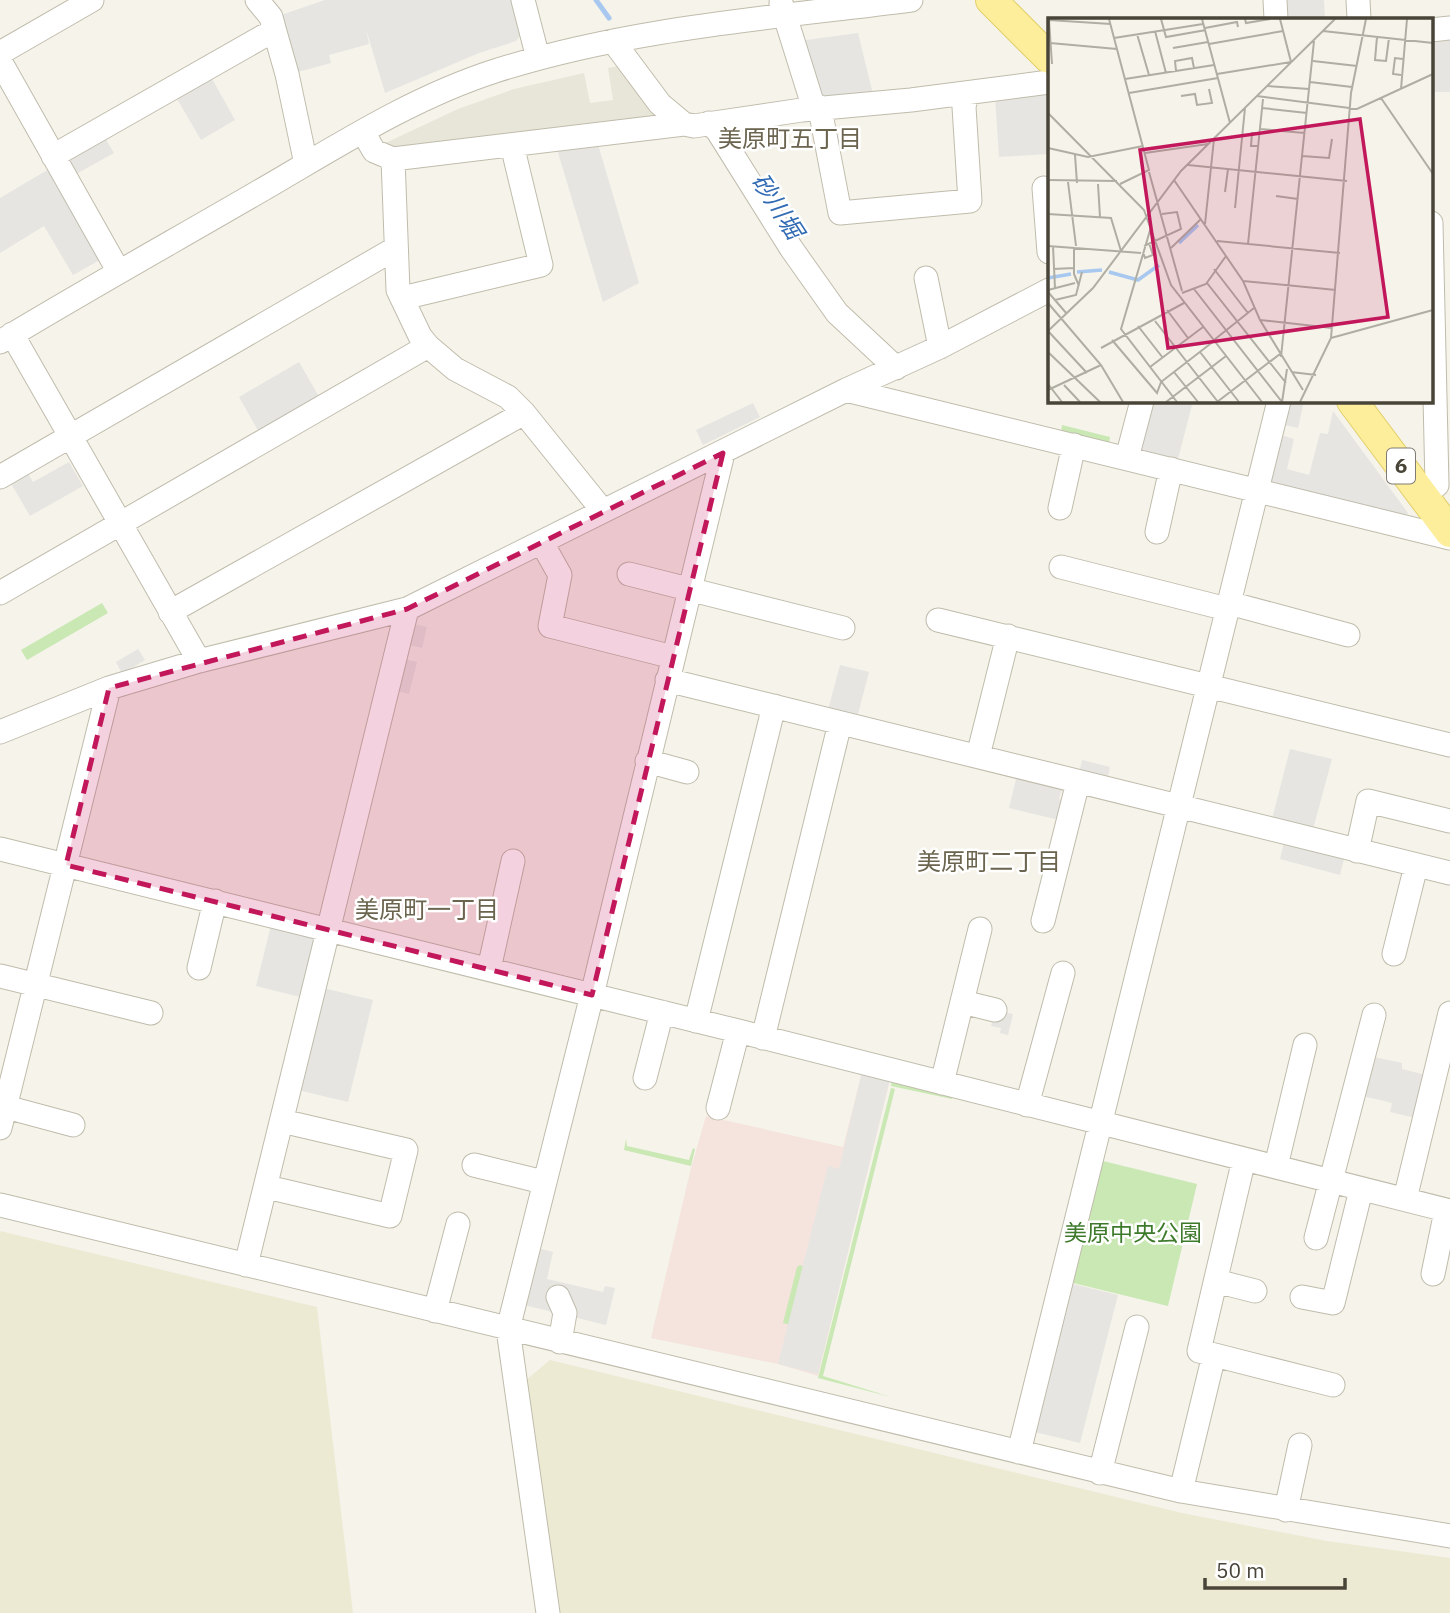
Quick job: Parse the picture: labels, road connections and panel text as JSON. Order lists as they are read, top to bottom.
{
  "streets": {
    "main road": ["6"]
  },
  "districts": ["美原町五丁目", "美原町二丁目", "美原町一丁目"],
  "water": ["砂川堀"],
  "parks": ["美原中央公園"],
  "scale_bar": "50 m"
}
